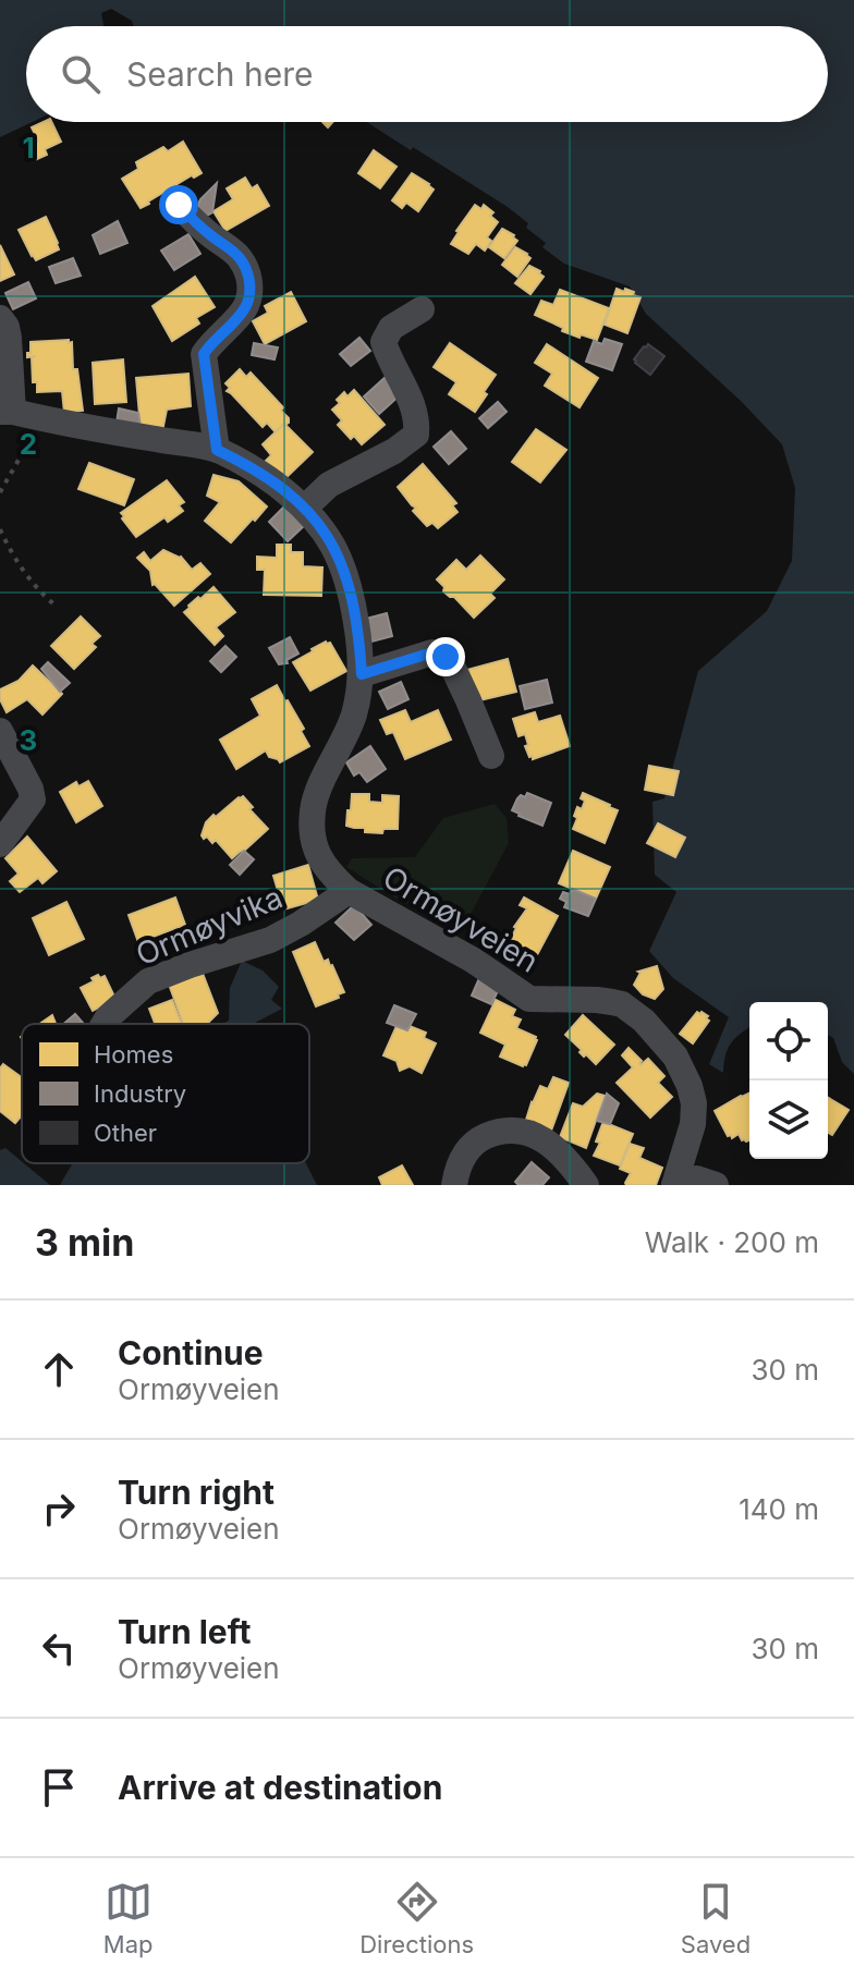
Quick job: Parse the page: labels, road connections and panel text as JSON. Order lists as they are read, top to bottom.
{
  "streets": {
    "street": ["Ormøyveien", "Ormøyvika"]
  },
  "crossings": [
    ["Ormøyveien", "Ormøyvika"]
  ],
  "legend": ["Homes", "Industry", "Other"],
  "page": {
    "search": "Search here",
    "heading": ["3 min", "Walk · 200 m"],
    "list": [
      ["Continue", "Ormøyveien", "30 m"],
      ["Turn right", "Ormøyveien", "140 m"],
      ["Turn left", "Ormøyveien", "30 m"],
      "Arrive at destination"
    ],
    "nav": ["Map", "Directions", "Saved"]
  },
  "grid": {
    "rows": ["1", "2", "3"]
  }
}
